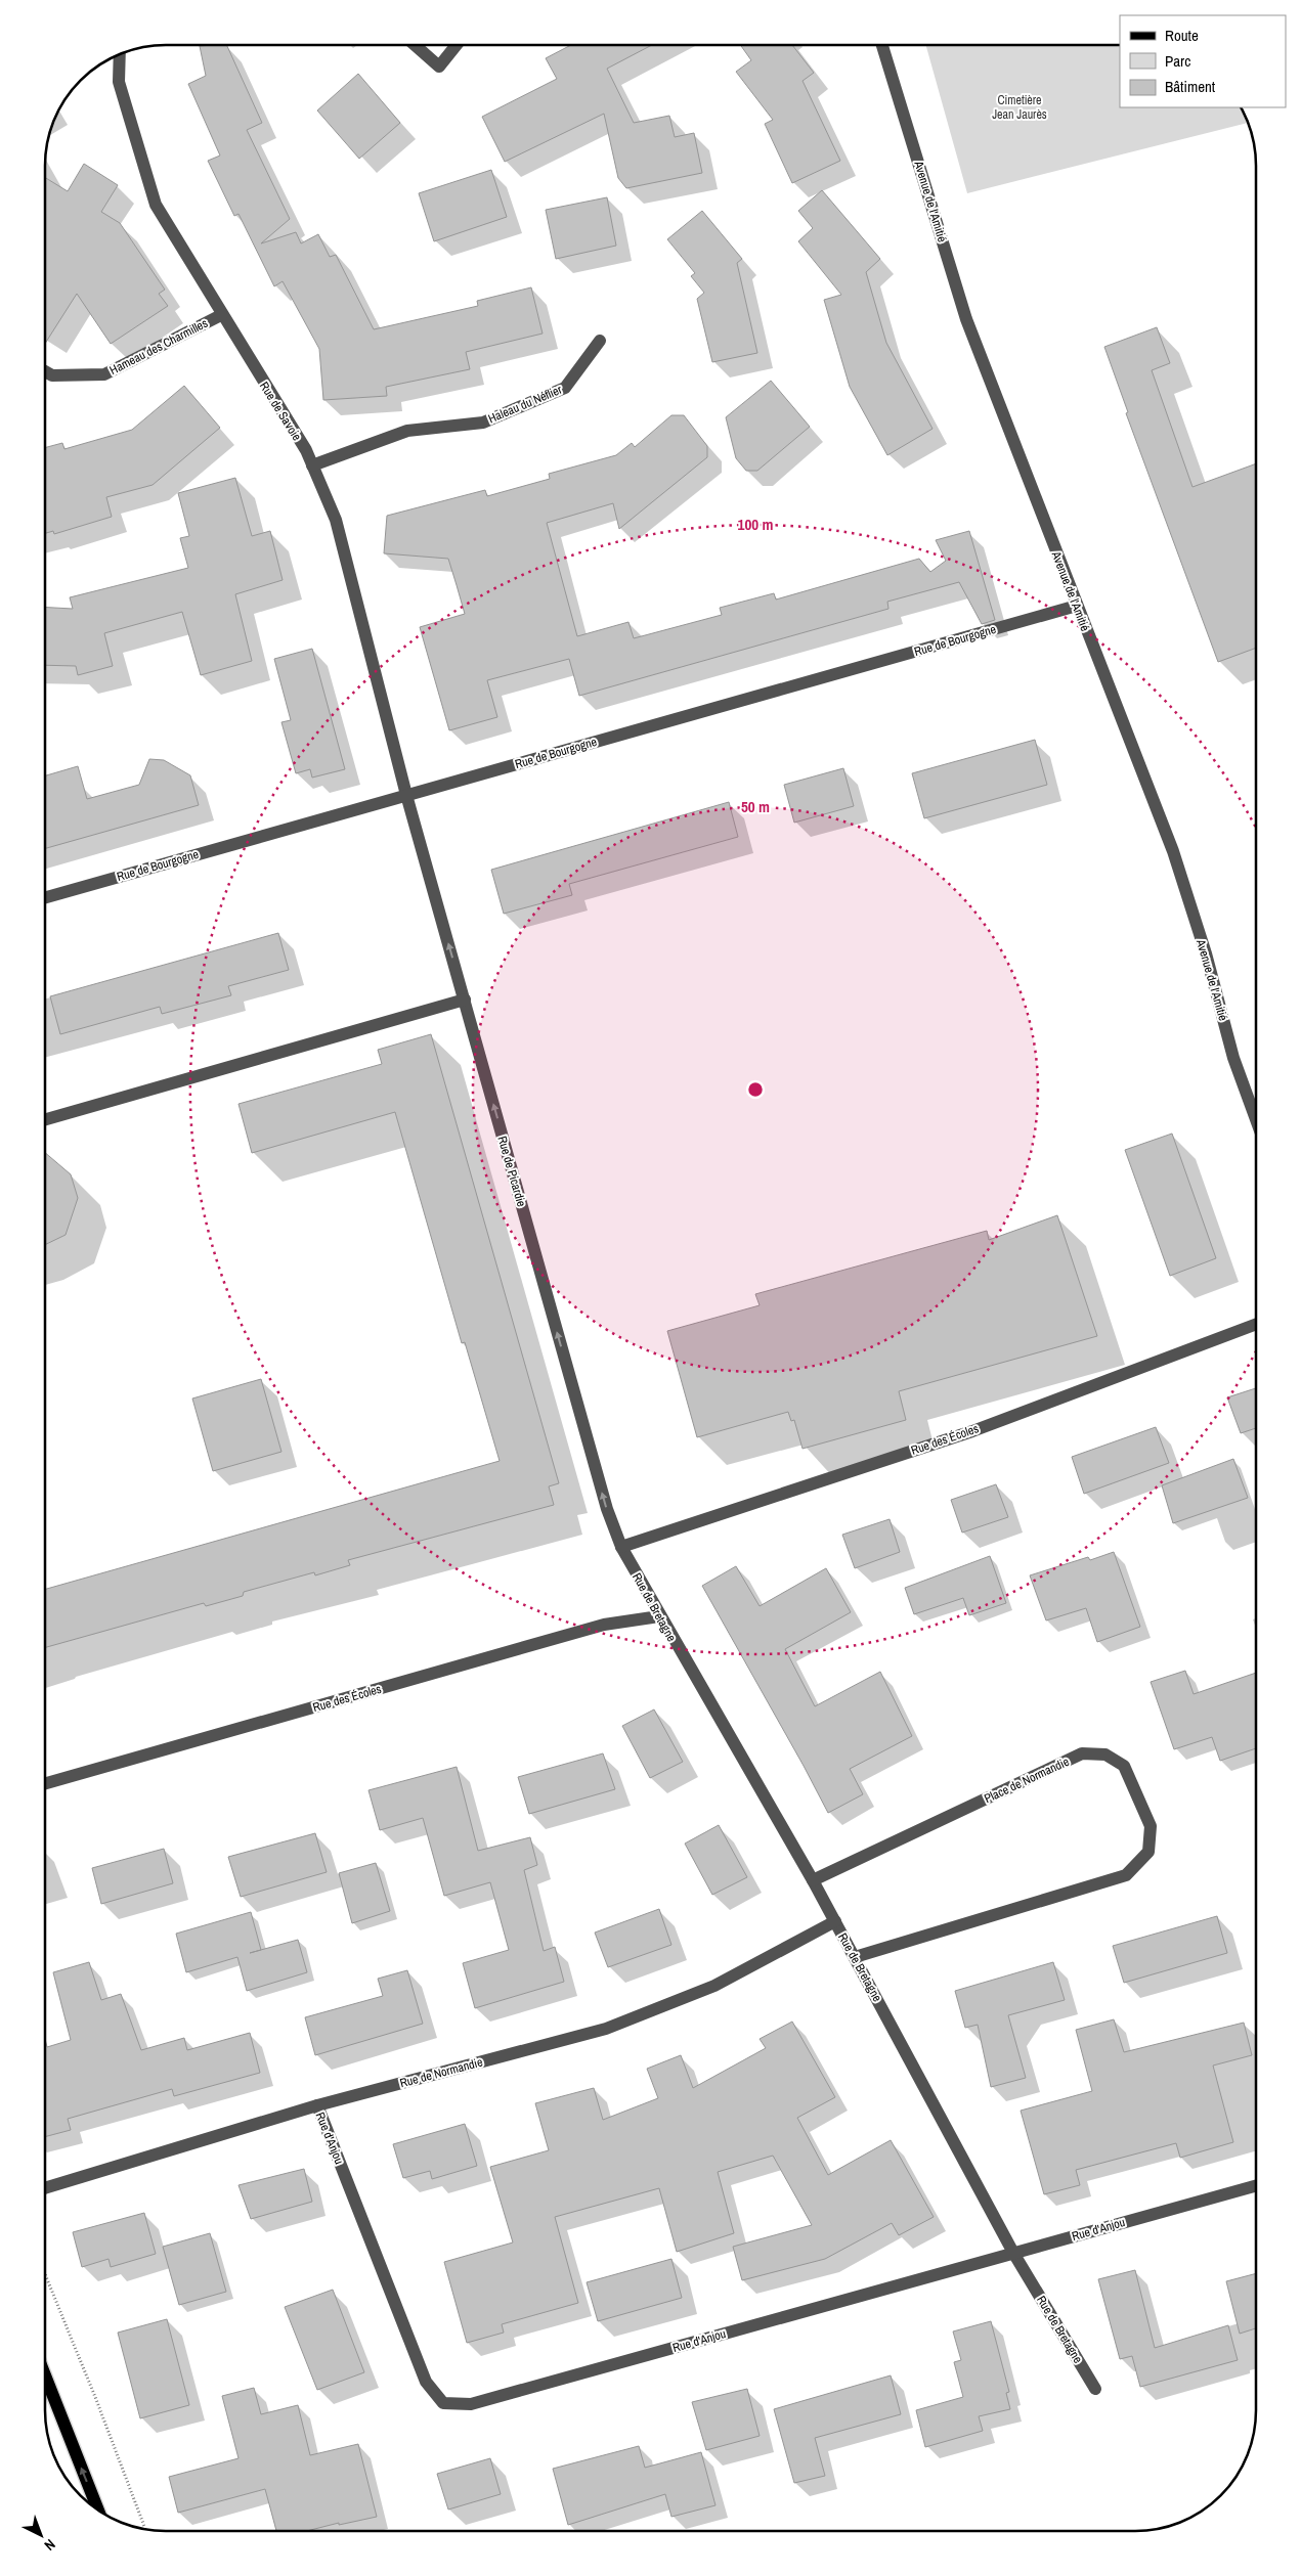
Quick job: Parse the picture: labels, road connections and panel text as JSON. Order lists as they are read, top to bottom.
{
  "streets": {
    "street": [
      "Avenue de l'Amitié",
      "Hameau des Charmilles",
      "Haleau du Néflier",
      "Rue de Savoie",
      "Rue de Bourgogne",
      "Rue de Picardie",
      "Rue des Écoles",
      "Rue de Bretagne",
      "Place de Normandie",
      "Rue de Normandie",
      "Rue d'Anjou"
    ]
  },
  "crossings": [
    ["Avenue de l'Amitié", "Rue de Bourgogne"],
    ["Hameau des Charmilles", "Rue de Savoie"],
    ["Haleau du Néflier", "Rue de Savoie"],
    ["Rue de Savoie", "Rue de Bourgogne"],
    ["Rue de Savoie", "Rue de Picardie"],
    ["Rue de Bourgogne", "Rue de Picardie"],
    ["Rue de Picardie", "Rue des Écoles"],
    ["Rue de Picardie", "Rue de Bretagne"],
    ["Rue des Écoles", "Rue de Bretagne"],
    ["Rue de Bretagne", "Place de Normandie"],
    ["Rue de Bretagne", "Rue de Normandie"],
    ["Rue de Bretagne", "Rue d'Anjou"],
    ["Rue de Normandie", "Rue d'Anjou"]
  ],
  "one_way": ["Rue de Picardie"],
  "parks": ["Cimetière Jean Jaurès"],
  "legend": ["Route", "Parc", "Bâtiment"],
  "north": "bottom right",
  "rings": ["100 m", "50 m"]
}
